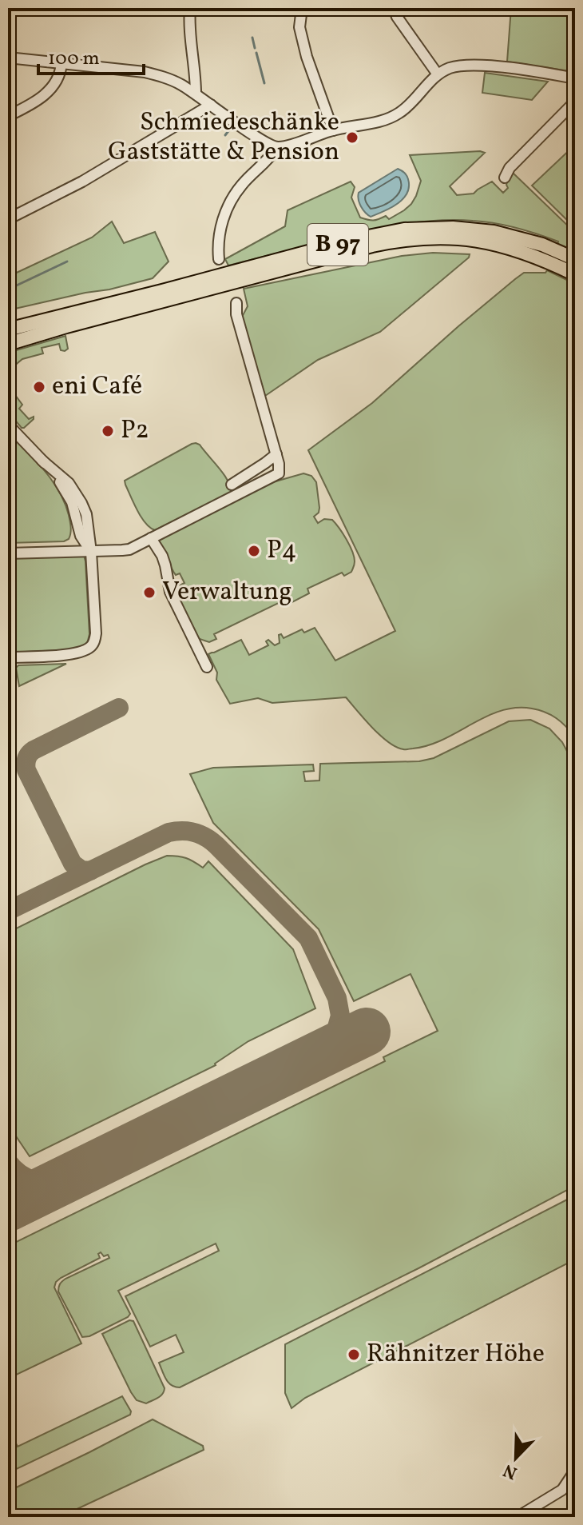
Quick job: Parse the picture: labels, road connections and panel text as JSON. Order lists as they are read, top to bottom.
{
  "streets": {
    "main road": ["B 97"]
  },
  "places": [
    "Schmiedeschänke Gaststätte & Pension",
    "eni Café",
    "P2",
    "P4",
    "Verwaltung",
    "Rähnitzer Höhe"
  ],
  "scale_bar": "100 m",
  "north": "bottom left"
}
